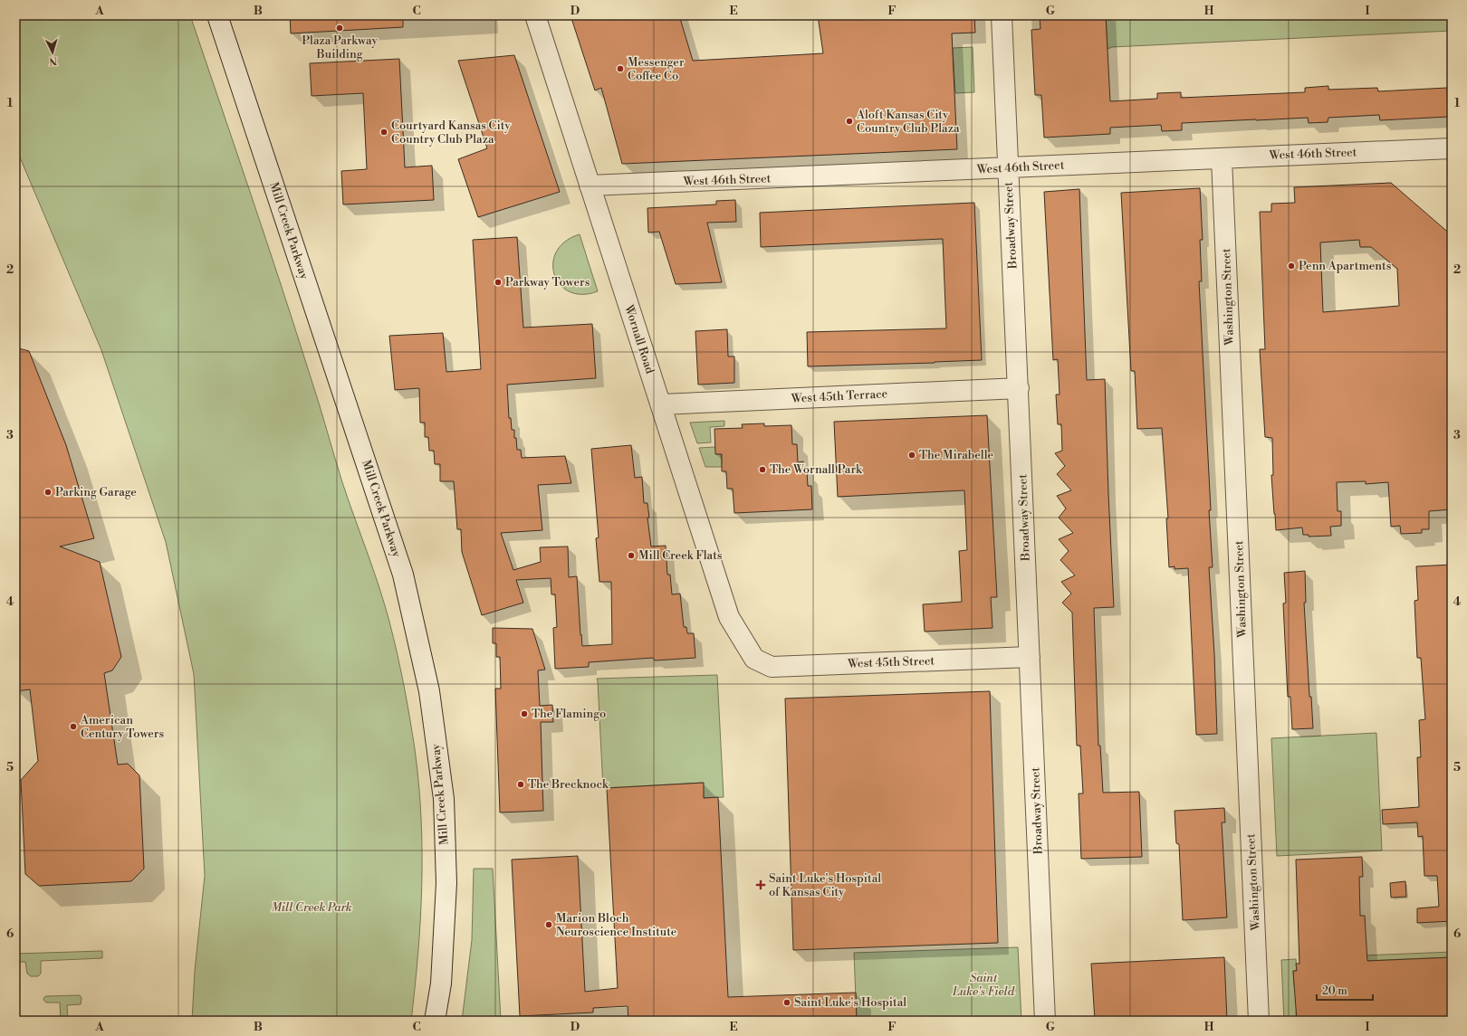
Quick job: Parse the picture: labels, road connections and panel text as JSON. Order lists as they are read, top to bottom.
{
  "streets": {
    "street": [
      "West 46th Street",
      "Broadway Street",
      "Mill Creek Parkway",
      "Washington Street",
      "Wornall Road",
      "West 45th Terrace",
      "West 45th Street"
    ]
  },
  "crossings": [
    ["West 46th Street", "Broadway Street"],
    ["West 46th Street", "Washington Street"],
    ["West 46th Street", "Wornall Road"],
    ["Broadway Street", "West 45th Terrace"],
    ["Broadway Street", "West 45th Street"],
    ["Wornall Road", "West 45th Terrace"],
    ["Wornall Road", "West 45th Street"]
  ],
  "parks": ["Mill Creek Park", "Saint Luke's Field"],
  "places": {
    "other": [
      "Plaza Parkway Building",
      "Messenger Coffee Co",
      "Aloft Kansas City Country Club Plaza",
      "Courtyard Kansas City Country Club Plaza",
      "Penn Apartments",
      "Parkway Towers",
      "The Mirabelle",
      "The Wornall Park",
      "Parking Garage",
      "Mill Creek Flats",
      "The Flamingo",
      "American Century Towers",
      "The Brecknock",
      "Marion Bloch Neuroscience Institute",
      "Saint Luke's Hospital"
    ],
    "health": ["Saint Luke's Hospital of Kansas City"]
  },
  "scale_bar": "20 m",
  "north": "bottom",
  "grid": {
    "columns": [
      "A",
      "B",
      "C",
      "D",
      "E",
      "F",
      "G",
      "H",
      "I"
    ],
    "rows": [
      "1",
      "2",
      "3",
      "4",
      "5",
      "6"
    ]
  }
}
